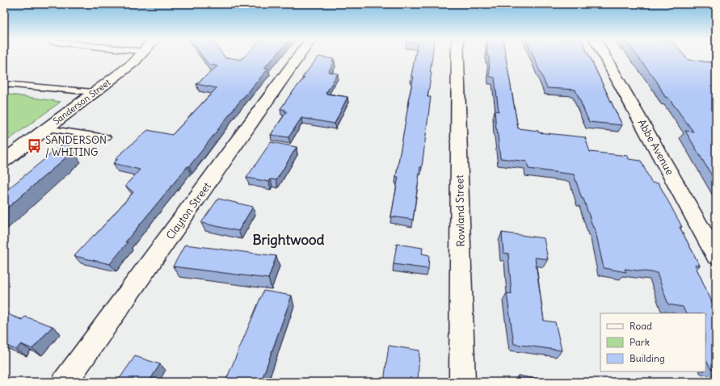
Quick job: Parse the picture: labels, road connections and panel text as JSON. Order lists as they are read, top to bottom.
{
  "streets": {
    "street": [
      "Sanderson Street",
      "Abbe Avenue",
      "Clayton Street",
      "Rowland Street"
    ]
  },
  "districts": ["Brightwood"],
  "places": {
    "bus stop": ["SANDERSON / WHITING"]
  },
  "legend": ["Road", "Park", "Building"]
}
